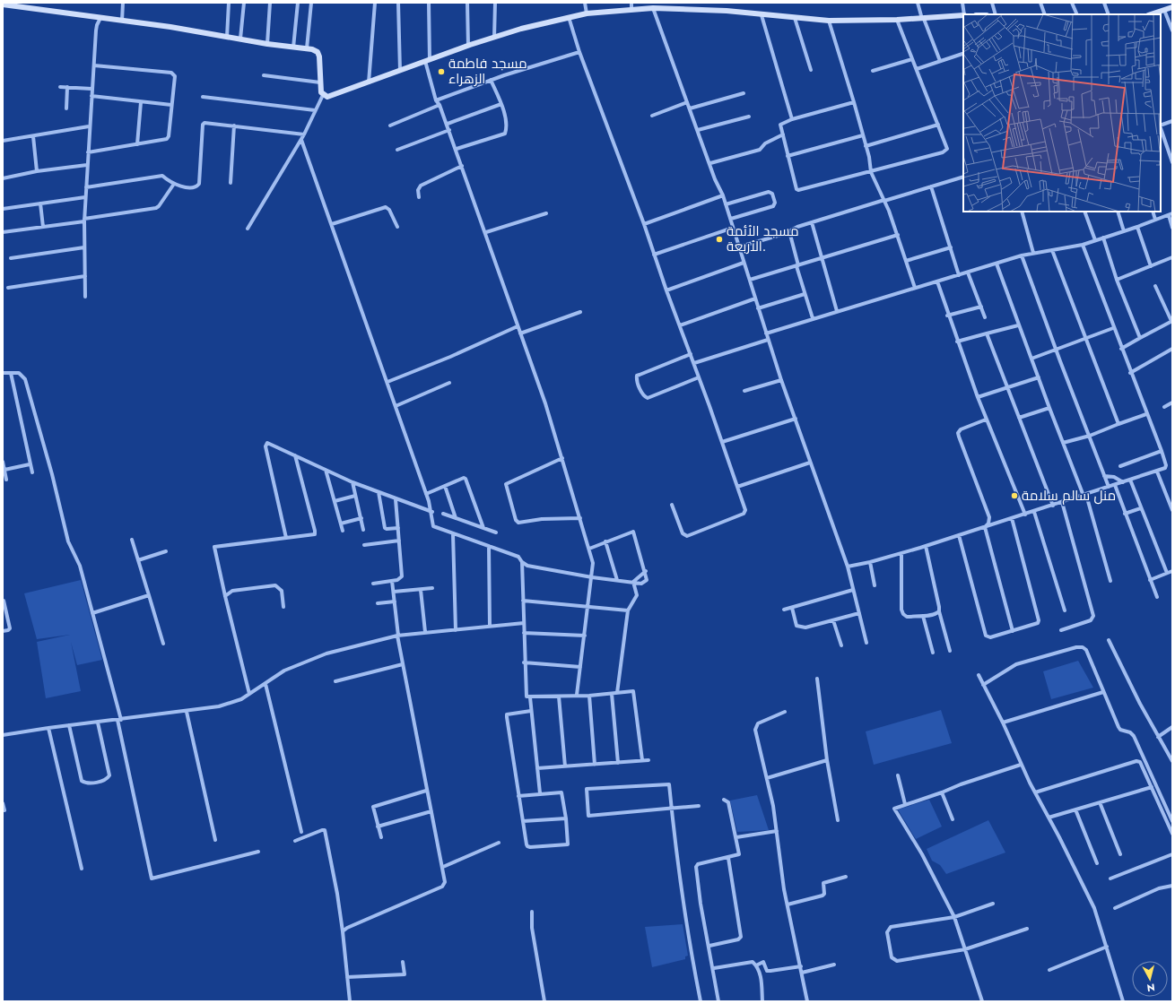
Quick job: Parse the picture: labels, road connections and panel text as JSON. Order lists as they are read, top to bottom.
{
  "places": ["مسجد فاطمة الزهراء", "مسجد الأئمة الأربعة.", "منل سالم سلامة"],
  "north": "bottom"
}
